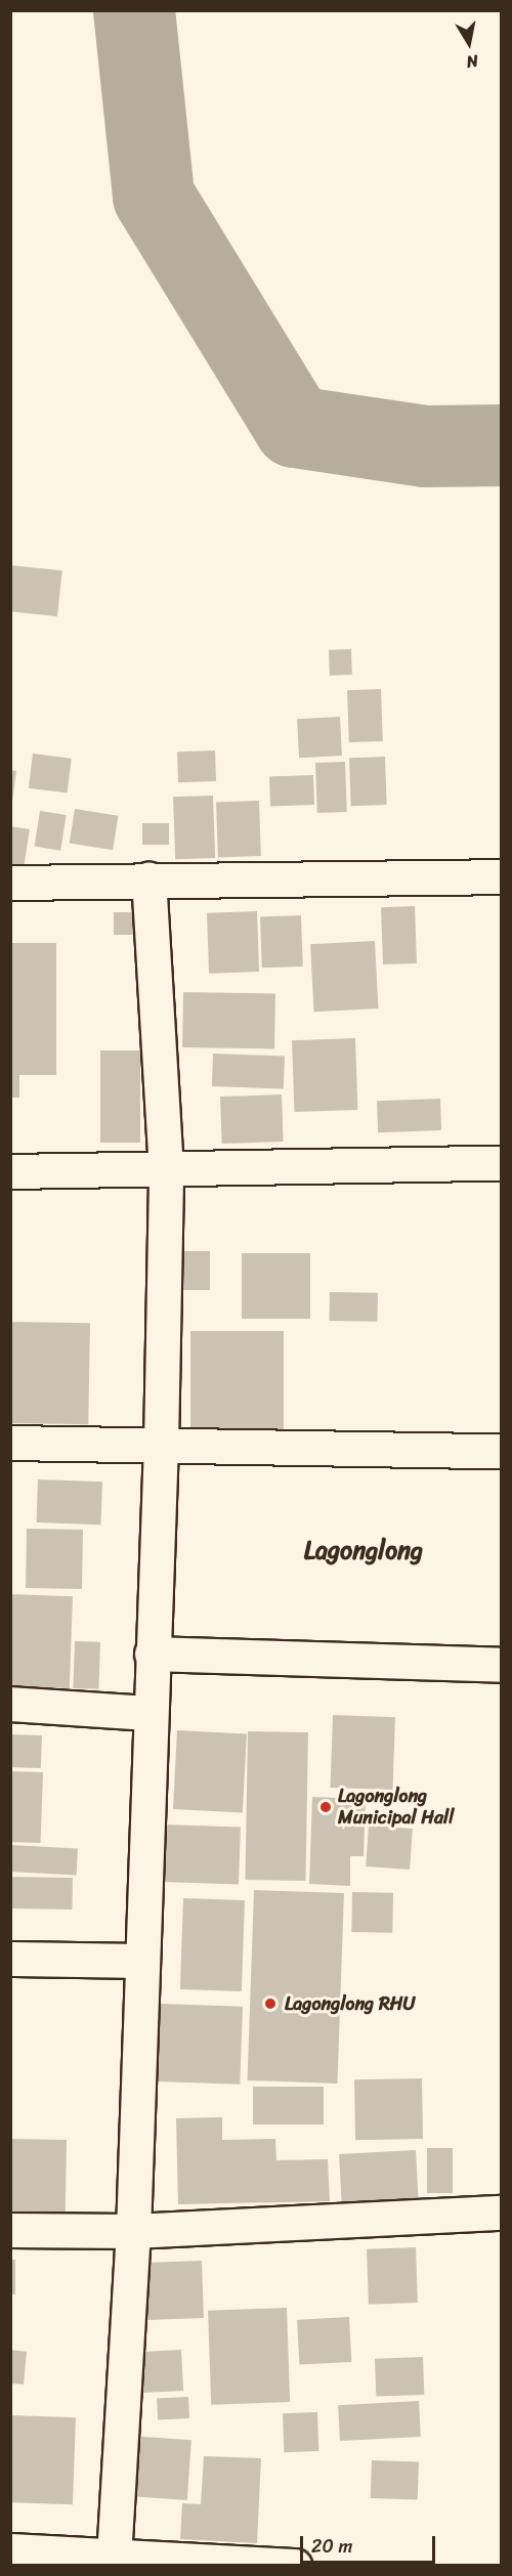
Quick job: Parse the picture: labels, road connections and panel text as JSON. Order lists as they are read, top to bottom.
{
  "districts": ["Lagonglong"],
  "places": ["Lagonglong Municipal Hall", "Lagonglong RHU"],
  "scale_bar": "20 m",
  "north": "bottom"
}
